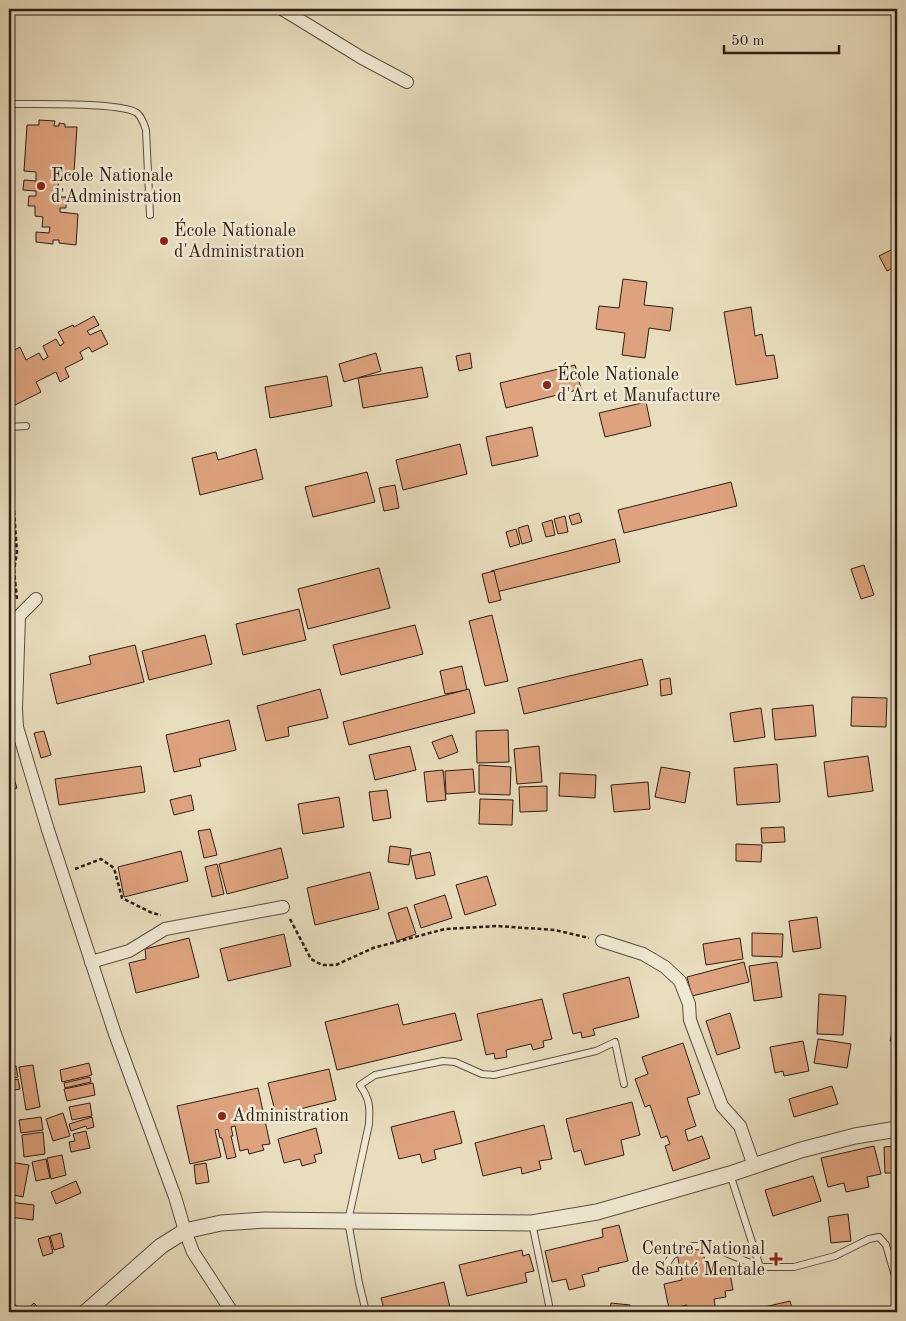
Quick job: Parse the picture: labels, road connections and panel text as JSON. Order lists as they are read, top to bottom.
{
  "places": {
    "other": [
      "Ecole Nationale d'Administration",
      "École Nationale d'Administration",
      "École Nationale d'Art et Manufacture",
      "Administration"
    ],
    "health": ["Centre National de Santé Mentale"]
  },
  "scale_bar": "50 m"
}
